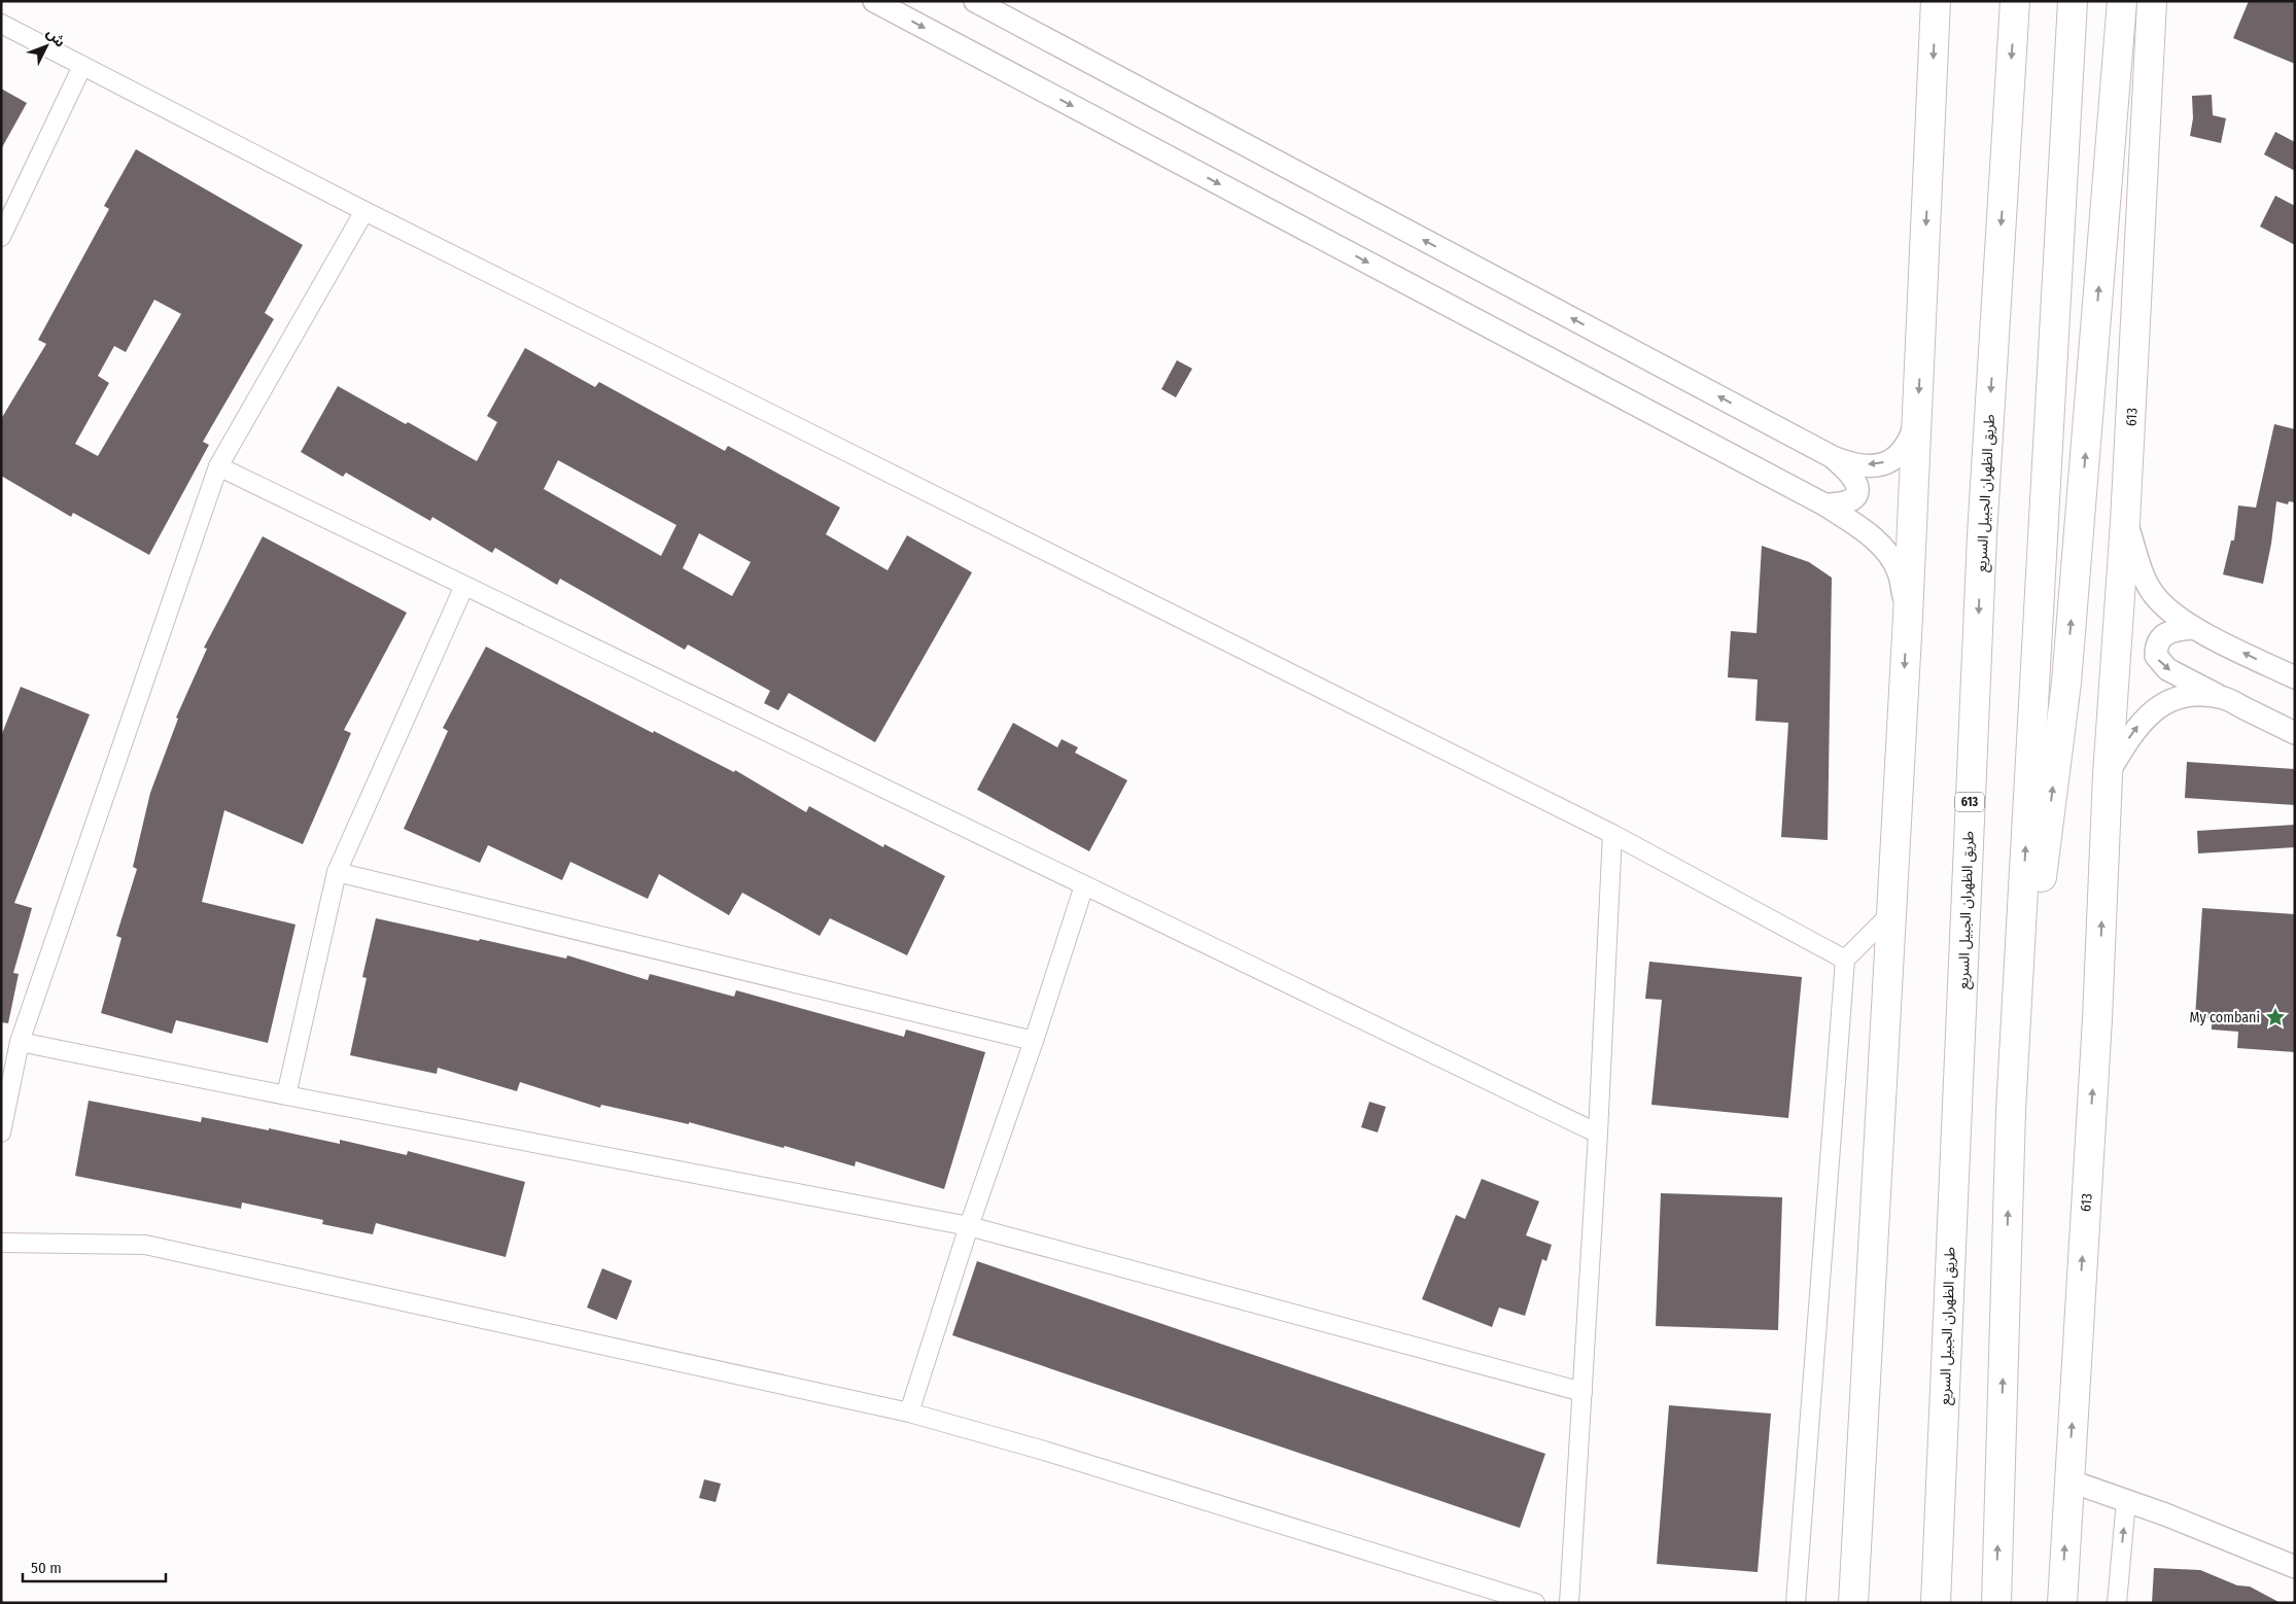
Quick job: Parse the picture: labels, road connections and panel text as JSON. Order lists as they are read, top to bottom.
{
  "streets": {
    "main road": ["613", "طريق الظهران الجبيل السريع"]
  },
  "places": {
    "place": ["My combani"]
  },
  "scale_bar": "50 m",
  "north": "top right"
}
